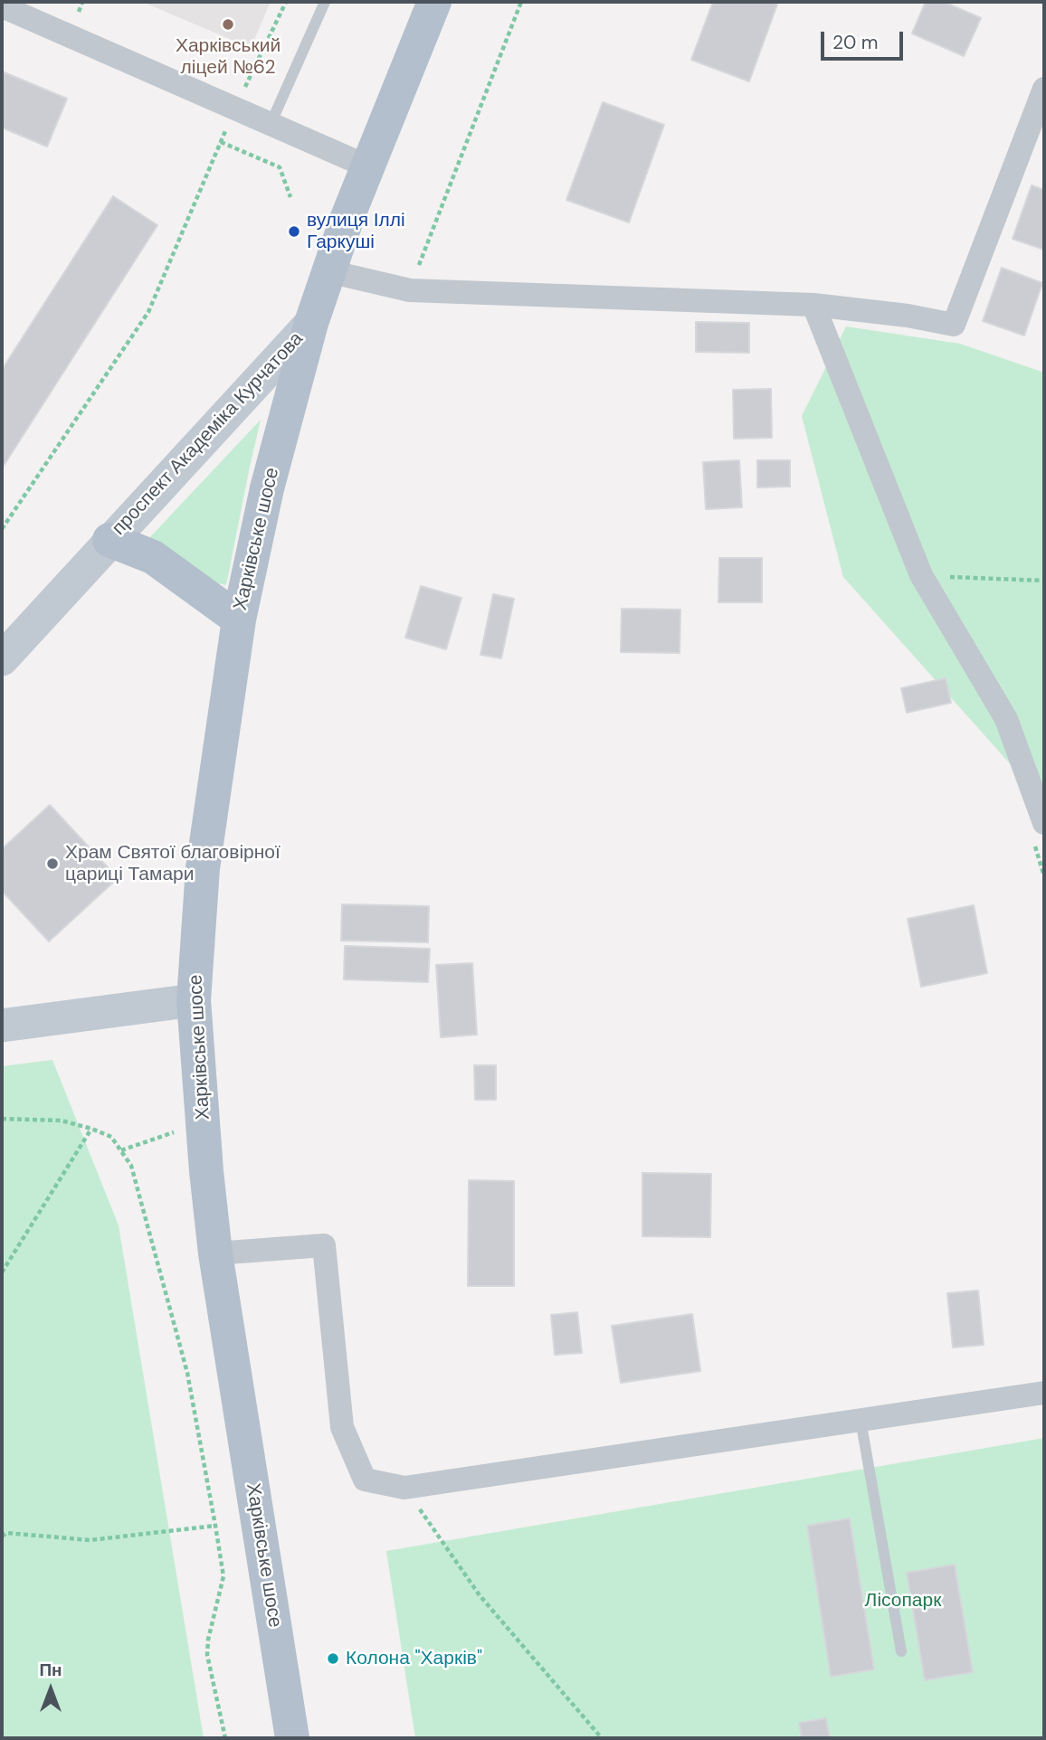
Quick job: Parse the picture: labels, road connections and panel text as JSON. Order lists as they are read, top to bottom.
{
  "streets": {
    "main road": ["проспект Академіка Курчатова", "Харківське шосе"]
  },
  "crossings": [
    ["проспект Академіка Курчатова", "Харківське шосе"]
  ],
  "parks": ["Лісопарк"],
  "places": [
    "Харківський ліцей №62",
    "вулиця Іллі Гаркуші",
    "Храм Святої благовірної цариці Тамари",
    "Колона \"Харків\""
  ],
  "scale_bar": "20 m",
  "north": "top"
}
